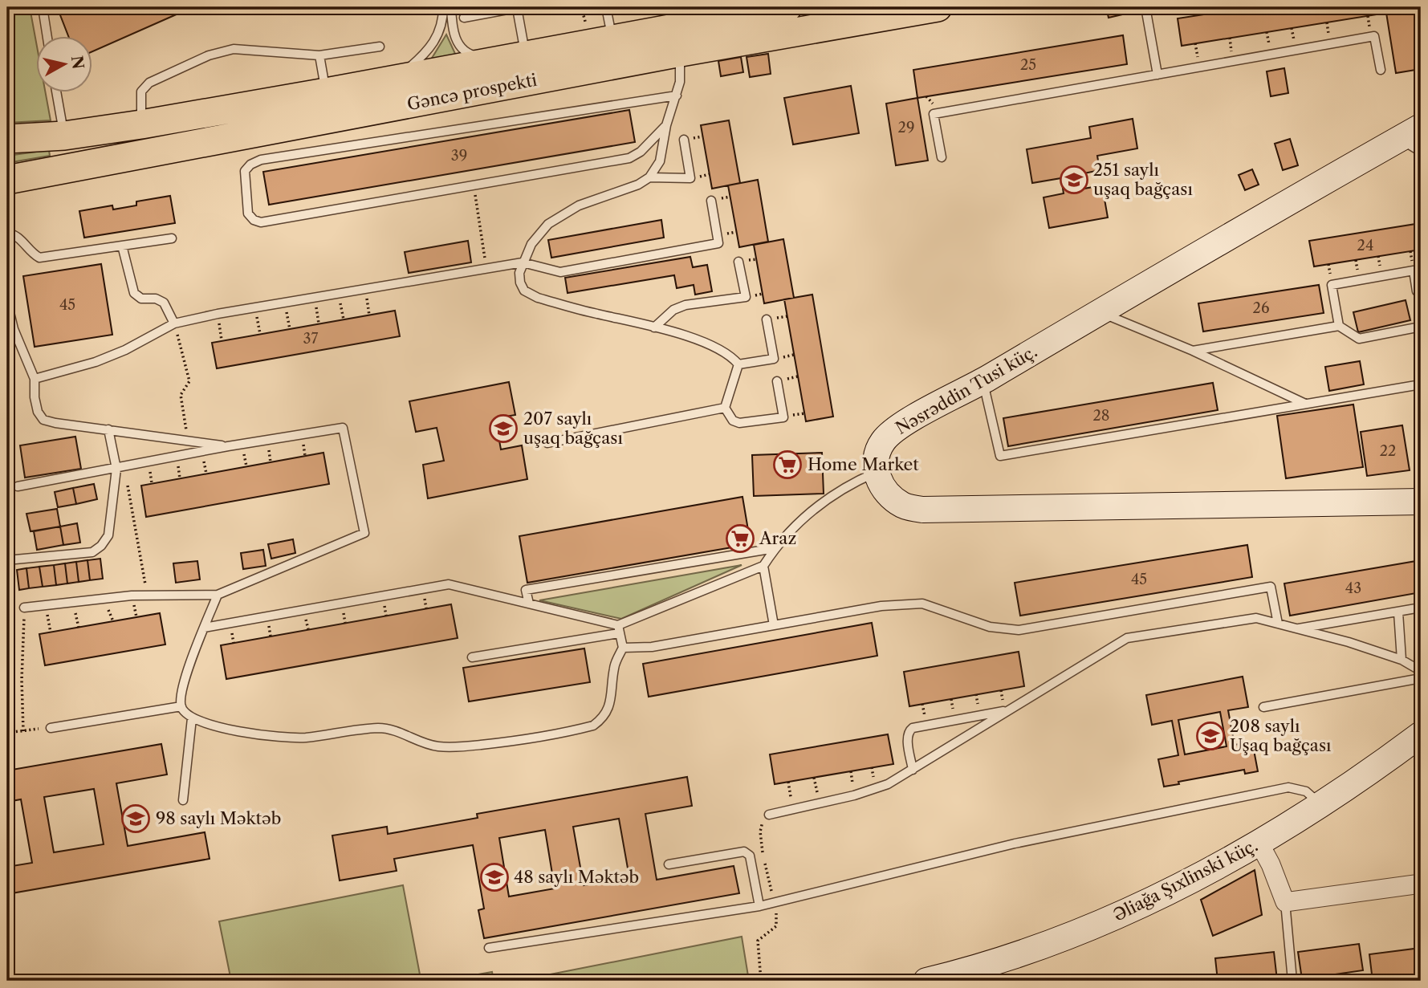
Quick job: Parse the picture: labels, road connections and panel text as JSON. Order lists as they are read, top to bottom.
{
  "streets": {
    "main road": ["Gəncə prospekti"],
    "street": ["Nəsrəddin Tusi küç.", "Əliağa Şıxlinski küç."]
  },
  "places": {
    "school or university": [
      "251 saylı uşaq bağçası",
      "207 saylı uşaq bağçası",
      "208 saylı Uşaq bağçası",
      "98 saylı Məktəb",
      "48 saylı Məktəb"
    ],
    "supermarket": ["Home Market", "Araz"]
  },
  "house_numbers": [
    "25",
    "29",
    "39",
    "24",
    "45",
    "26",
    "37",
    "28",
    "22",
    "45",
    "43"
  ],
  "north": "right"
}
